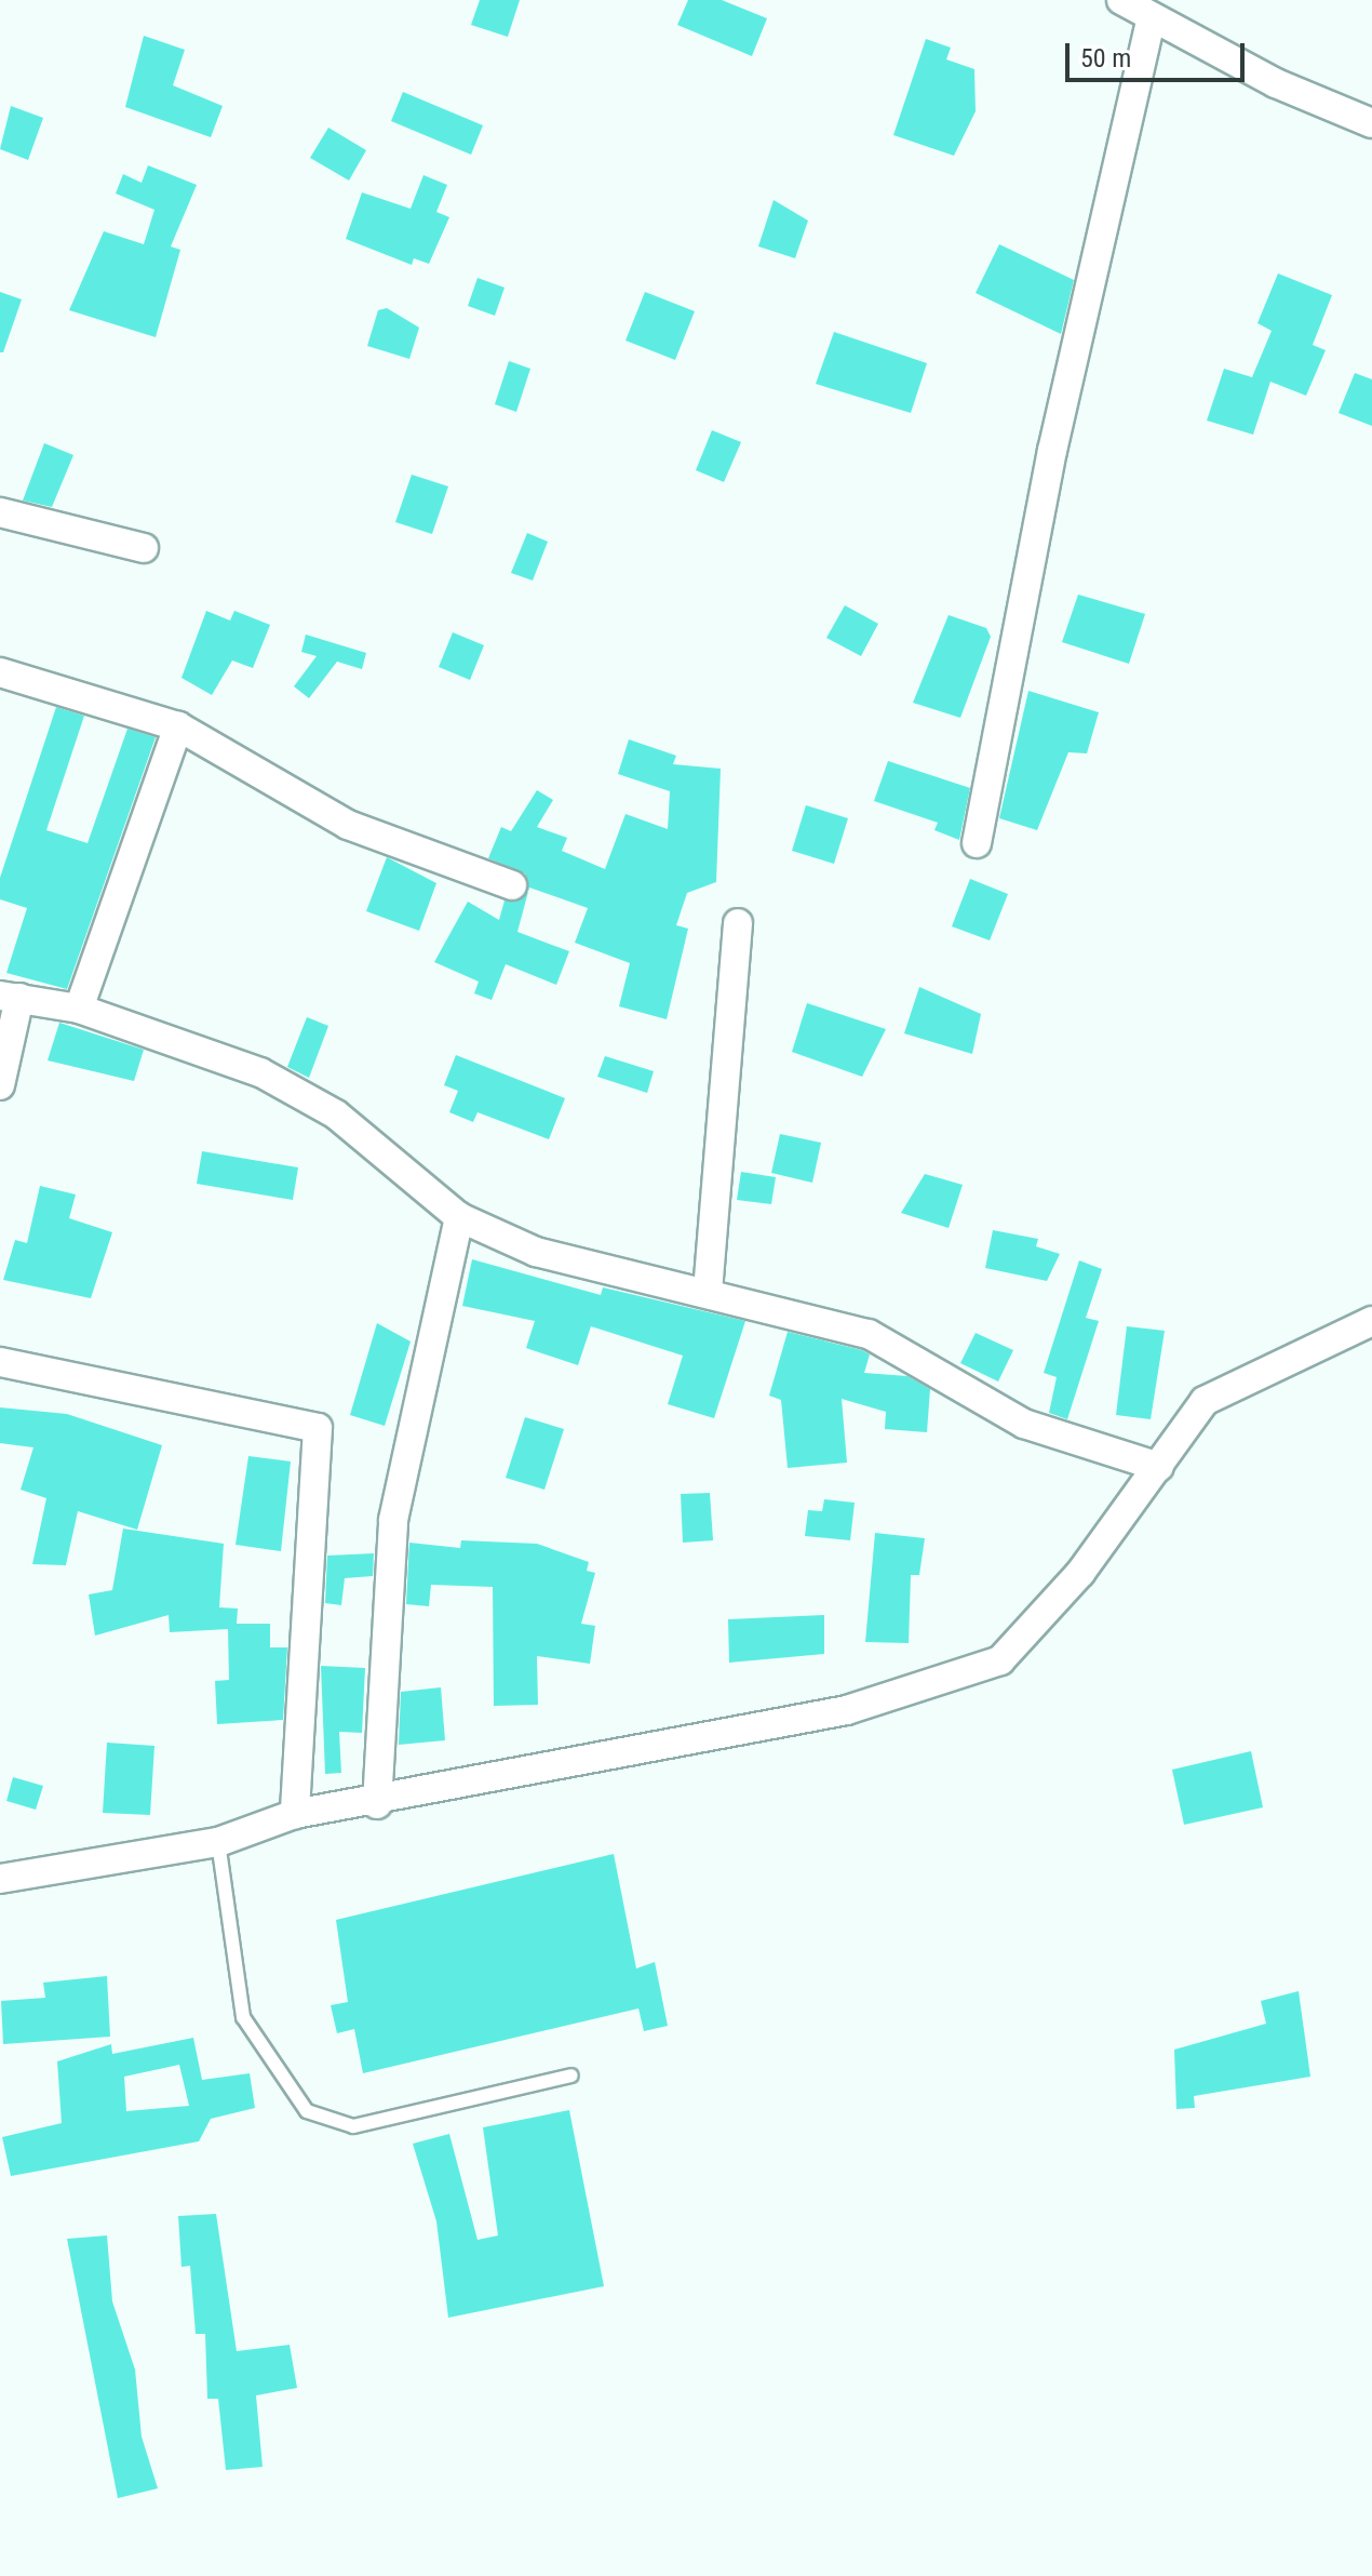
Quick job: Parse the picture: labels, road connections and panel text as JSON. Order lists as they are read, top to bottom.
{
  "scale_bar": "50 m"
}
